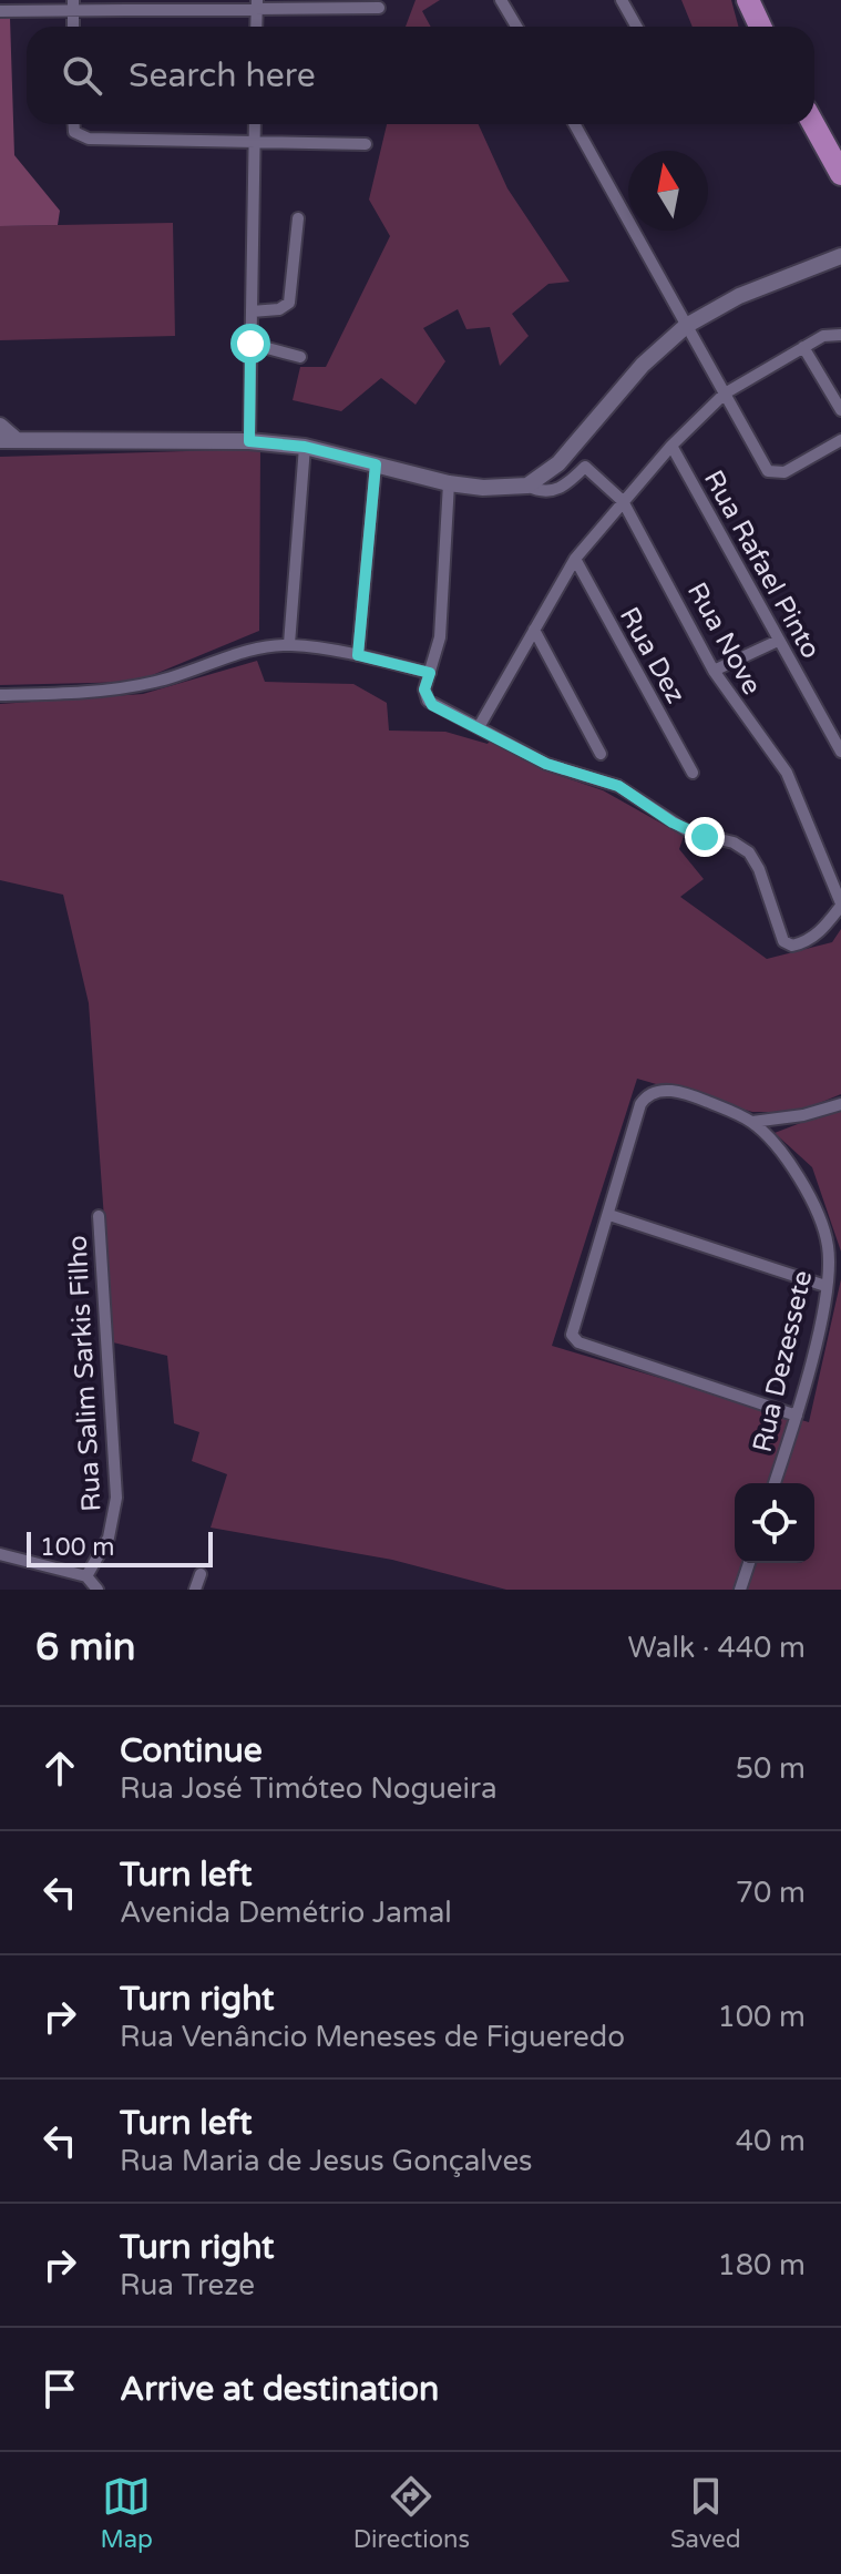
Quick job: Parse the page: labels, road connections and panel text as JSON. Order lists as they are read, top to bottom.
{
  "streets": {
    "street": [
      "Rua Rafael Pinto",
      "Rua Nove",
      "Rua Dez",
      "Rua Dezessete",
      "Rua Salim Sarkis Filho"
    ]
  },
  "scale_bar": "100 m",
  "north": "top",
  "page": {
    "search": "Search here",
    "scale": "100 m",
    "heading": ["6 min", "Walk · 440 m"],
    "list": [
      ["Continue", "Rua José Timóteo Nogueira", "50 m"],
      ["Turn left", "Avenida Demétrio Jamal", "70 m"],
      ["Turn right", "Rua Venâncio Meneses de Figueredo", "100 m"],
      ["Turn left", "Rua Maria de Jesus Gonçalves", "40 m"],
      ["Turn right", "Rua Treze", "180 m"],
      "Arrive at destination"
    ],
    "nav": ["Map", "Directions", "Saved"]
  }
}
